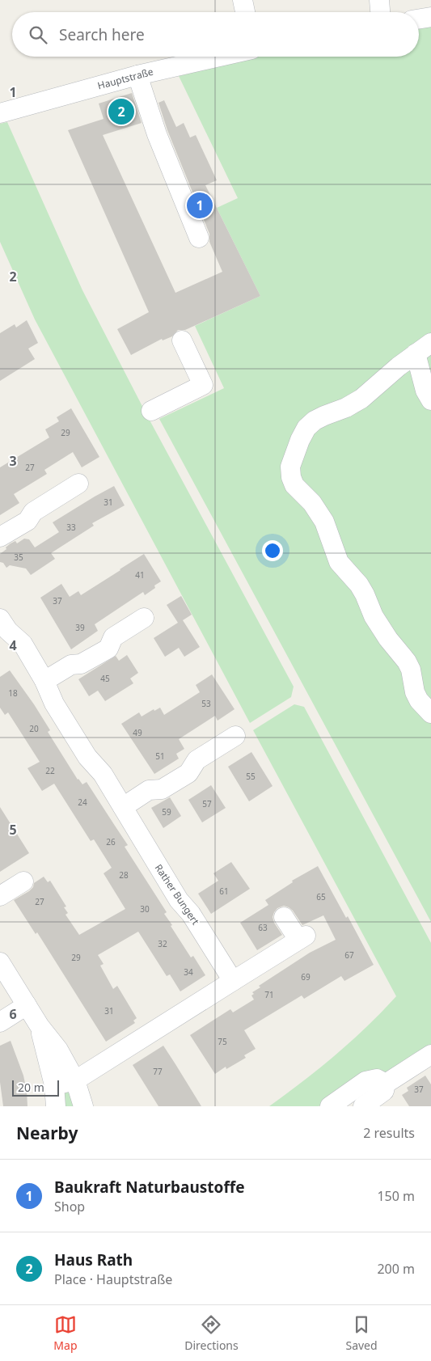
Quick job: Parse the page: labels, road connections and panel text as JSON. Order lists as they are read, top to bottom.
{
  "streets": {
    "street": ["Hauptstraße", "Rather Bungert"]
  },
  "house_numbers": [
    "29",
    "27",
    "31",
    "33",
    "35",
    "41",
    "37",
    "39",
    "45",
    "18",
    "53",
    "20",
    "49",
    "51",
    "22",
    "55",
    "24",
    "57",
    "59",
    "26",
    "28",
    "61",
    "65",
    "27",
    "30",
    "63",
    "32",
    "67",
    "29",
    "34",
    "69",
    "71",
    "31",
    "75",
    "77",
    "37"
  ],
  "scale_bar": "20 m",
  "page": {
    "search": "Search here",
    "pins": ["2", "1"],
    "scale": "20 m",
    "heading": ["Nearby", "2 results"],
    "list": [
      {
        "mark": "1",
        "name": "Baukraft Naturbaustoffe",
        "note": "Shop",
        "value": "150 m"
      },
      {
        "mark": "2",
        "name": "Haus Rath",
        "note": "Place · Hauptstraße",
        "value": "200 m"
      }
    ],
    "nav": ["Map", "Directions", "Saved"]
  },
  "grid": {
    "rows": [
      "1",
      "2",
      "3",
      "4",
      "5",
      "6"
    ]
  }
}
